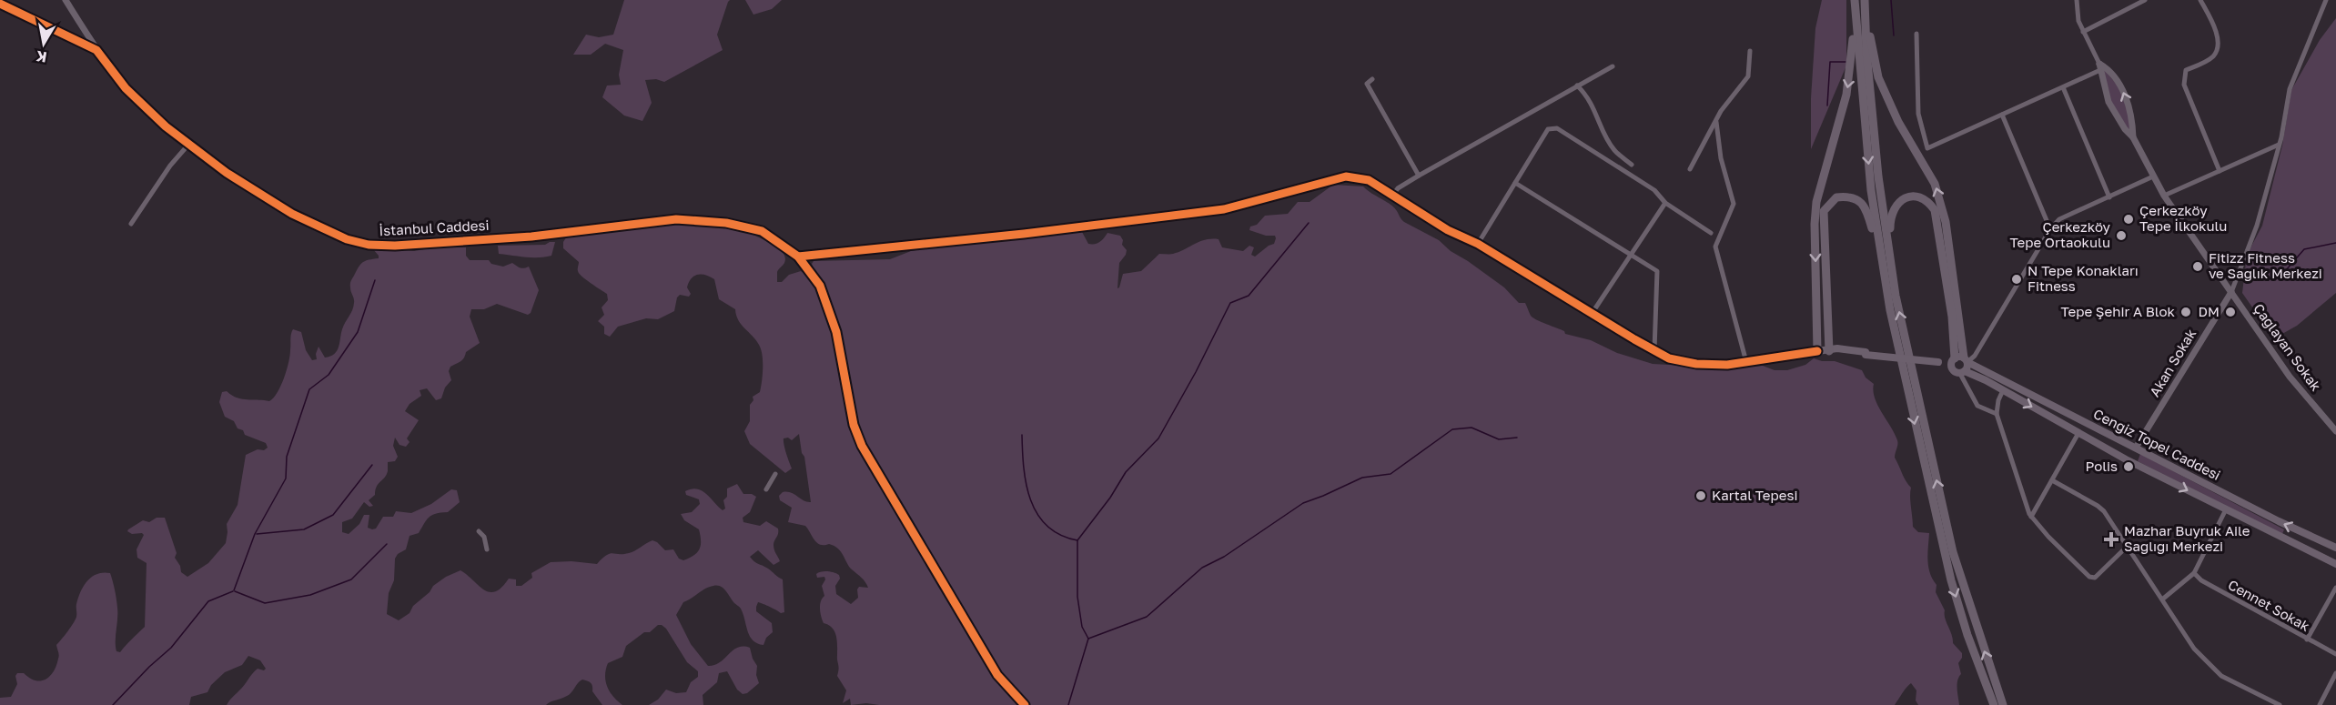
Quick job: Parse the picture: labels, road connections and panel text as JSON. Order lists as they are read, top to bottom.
{
  "streets": {
    "main road": ["Cengiz Topel Caddesi"],
    "street": [
      "İstanbul Caddesi",
      "Çağlayan Sokak",
      "Akan Sokak",
      "Cennet Sokak"
    ]
  },
  "crossings": [
    ["Çağlayan Sokak", "Akan Sokak"],
    ["Akan Sokak", "Cengiz Topel Caddesi"]
  ],
  "places": {
    "other": [
      "Çerkezköy Tepe İlkokulu",
      "Çerkezköy Tepe Ortaokulu",
      "Fitizz Fitness ve Sağlık Merkezi",
      "N Tepe Konakları Fitness",
      "Tepe Şehir A Blok",
      "DM",
      "Polis",
      "Kartal Tepesi"
    ],
    "health": ["Mazhar Buyruk Aile Sağlığı Merkezi"]
  },
  "north": "bottom"
}
